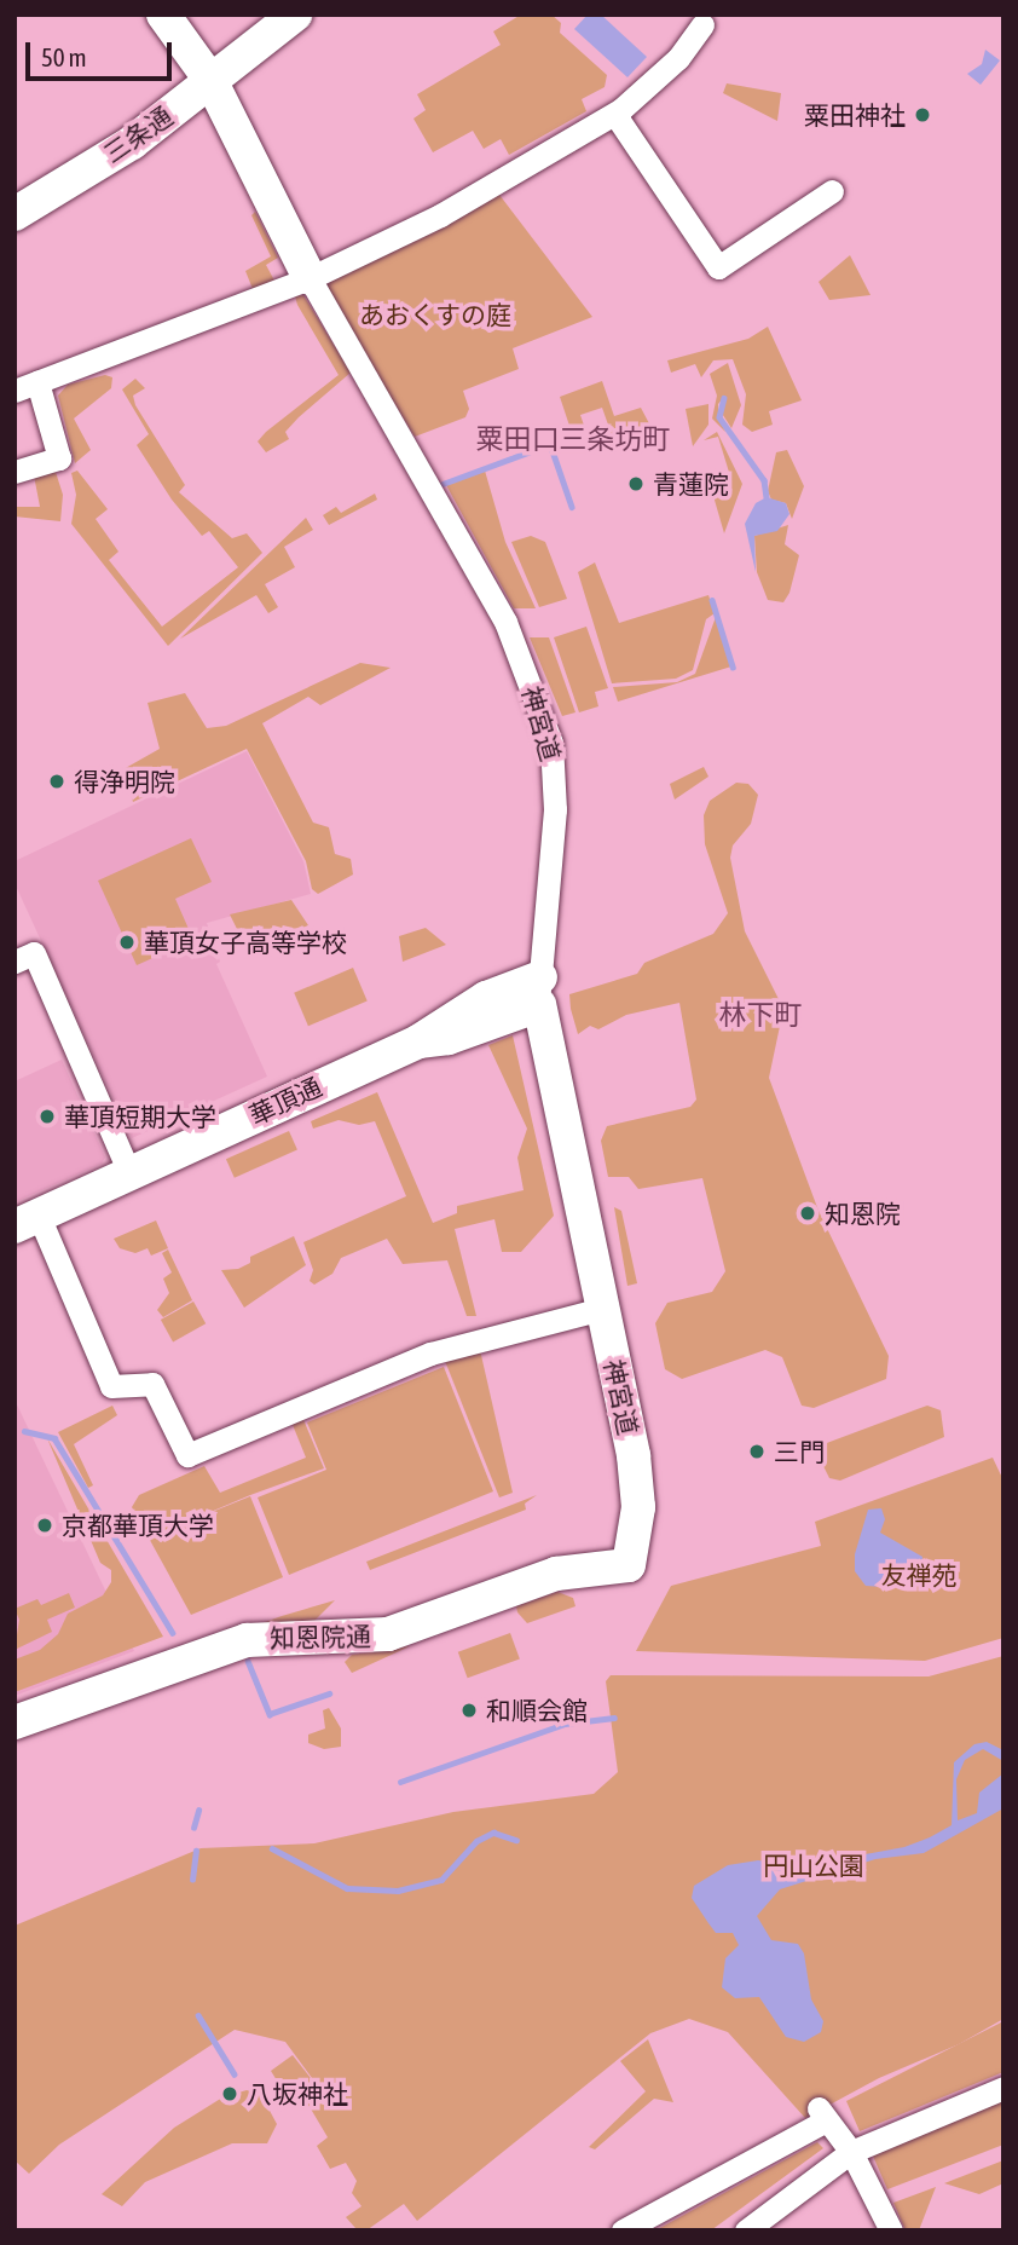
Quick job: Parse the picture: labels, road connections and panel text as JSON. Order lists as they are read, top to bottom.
{
  "streets": {
    "street": [
      "三条通",
      "神宮道",
      "華頂通",
      "知恩院通"
    ]
  },
  "crossings": [
    ["三条通", "神宮道"],
    ["神宮道", "華頂通"],
    ["神宮道", "知恩院通"]
  ],
  "districts": ["粟田口三条坊町", "林下町"],
  "parks": ["あおくすの庭", "友禅苑", "円山公園"],
  "places": [
    "粟田神社",
    "青蓮院",
    "得浄明院",
    "華頂女子高等学校",
    "華頂短期大学",
    "知恩院",
    "三門",
    "京都華頂大学",
    "和順会館",
    "八坂神社"
  ],
  "scale_bar": "50 m"
}
